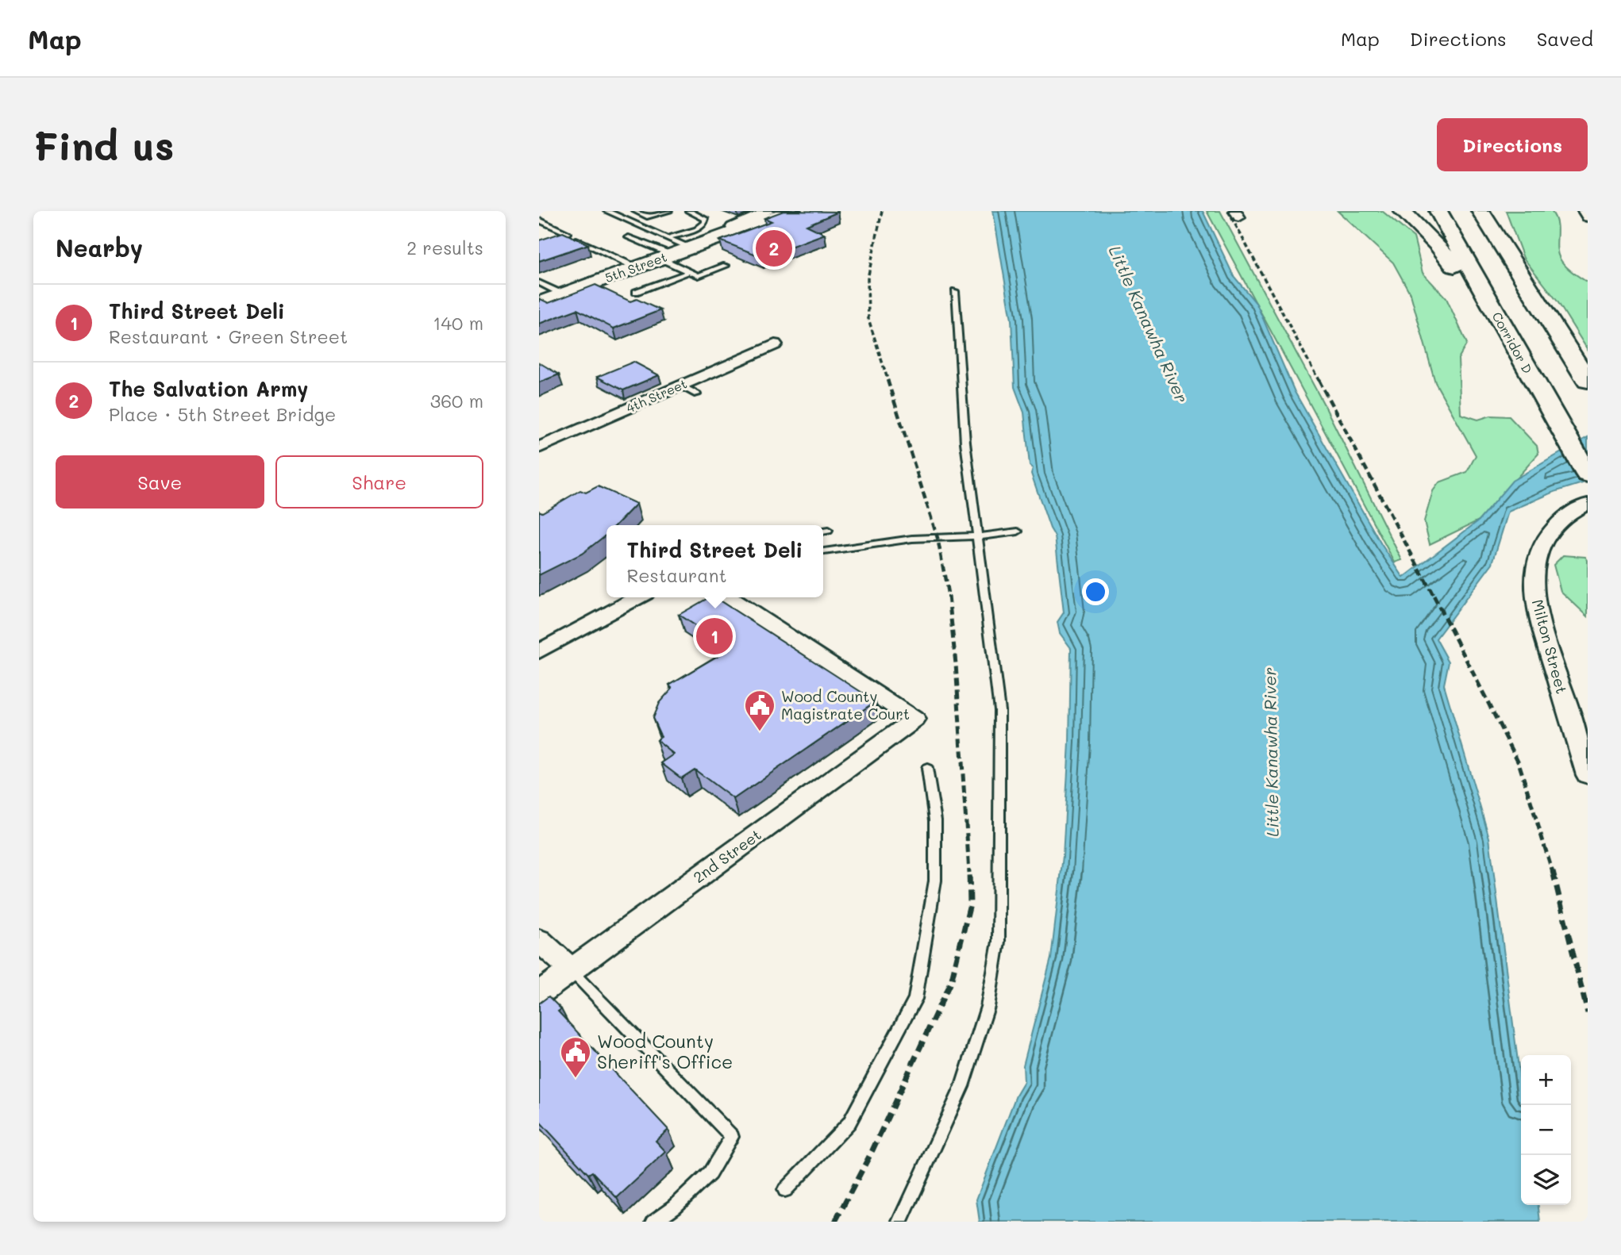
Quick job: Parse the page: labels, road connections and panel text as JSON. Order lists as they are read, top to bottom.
{
  "streets": {
    "main road": ["5th Street", "Corridor D"],
    "street": ["4th Street", "Milton Street", "2nd Street"]
  },
  "water": ["Little Kanawha River"],
  "places": {
    "public building": ["Wood County Magistrate Court", "Wood County Sheriff's Office"]
  },
  "page": {
    "header": "Map",
    "nav": ["Map", "Directions", "Saved"],
    "buttons": [
      "Directions",
      ["Save", "Share"]
    ],
    "title": "Find us",
    "heading": ["Nearby", "2 results"],
    "pins": ["2", "1"],
    "list": [
      {
        "mark": "1",
        "name": "Third Street Deli",
        "note": "Restaurant · Green Street",
        "value": "140 m"
      },
      {
        "mark": "2",
        "name": "The Salvation Army",
        "note": "Place · 5th Street Bridge",
        "value": "360 m"
      }
    ],
    "popup": ["Third Street Deli", "Restaurant"],
    "map_buttons": ["+", "−"]
  }
}
